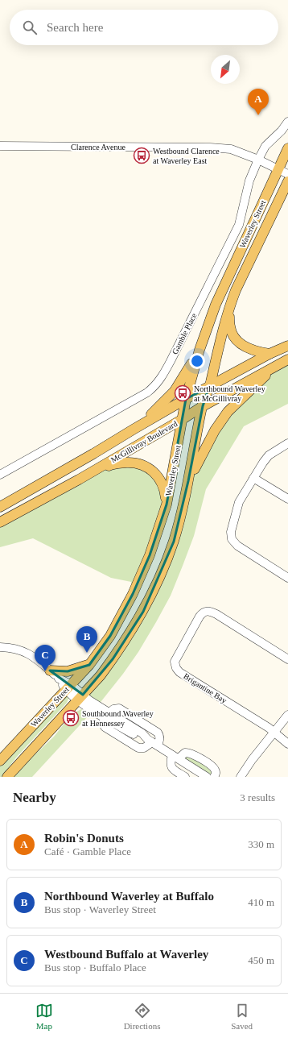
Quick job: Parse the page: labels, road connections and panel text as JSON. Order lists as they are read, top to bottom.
{
  "streets": {
    "main road": ["Waverley Street", "McGillivray Boulevard"],
    "street": ["Clarence Avenue", "Gamble Place", "Brigantine Bay"]
  },
  "crossings": [
    ["Clarence Avenue", "Waverley Street"],
    ["Clarence Avenue", "Gamble Place"],
    ["Waverley Street", "McGillivray Boulevard"]
  ],
  "places": {
    "bus stop": ["Westbound Clarence at Waverley East", "Northbound Waverley at McGillivray", "Southbound Waverley at Hennessey"]
  },
  "north": "bottom left",
  "page": {
    "search": "Search here",
    "pins": ["A", "B", "C"],
    "heading": ["Nearby", "3 results"],
    "list": [
      {
        "mark": "A",
        "name": "Robin's Donuts",
        "note": "Café · Gamble Place",
        "value": "330 m"
      },
      {
        "mark": "B",
        "name": "Northbound Waverley at Buffalo",
        "note": "Bus stop · Waverley Street",
        "value": "410 m"
      },
      {
        "mark": "C",
        "name": "Westbound Buffalo at Waverley",
        "note": "Bus stop · Buffalo Place",
        "value": "450 m"
      }
    ],
    "nav": ["Map", "Directions", "Saved"]
  }
}
